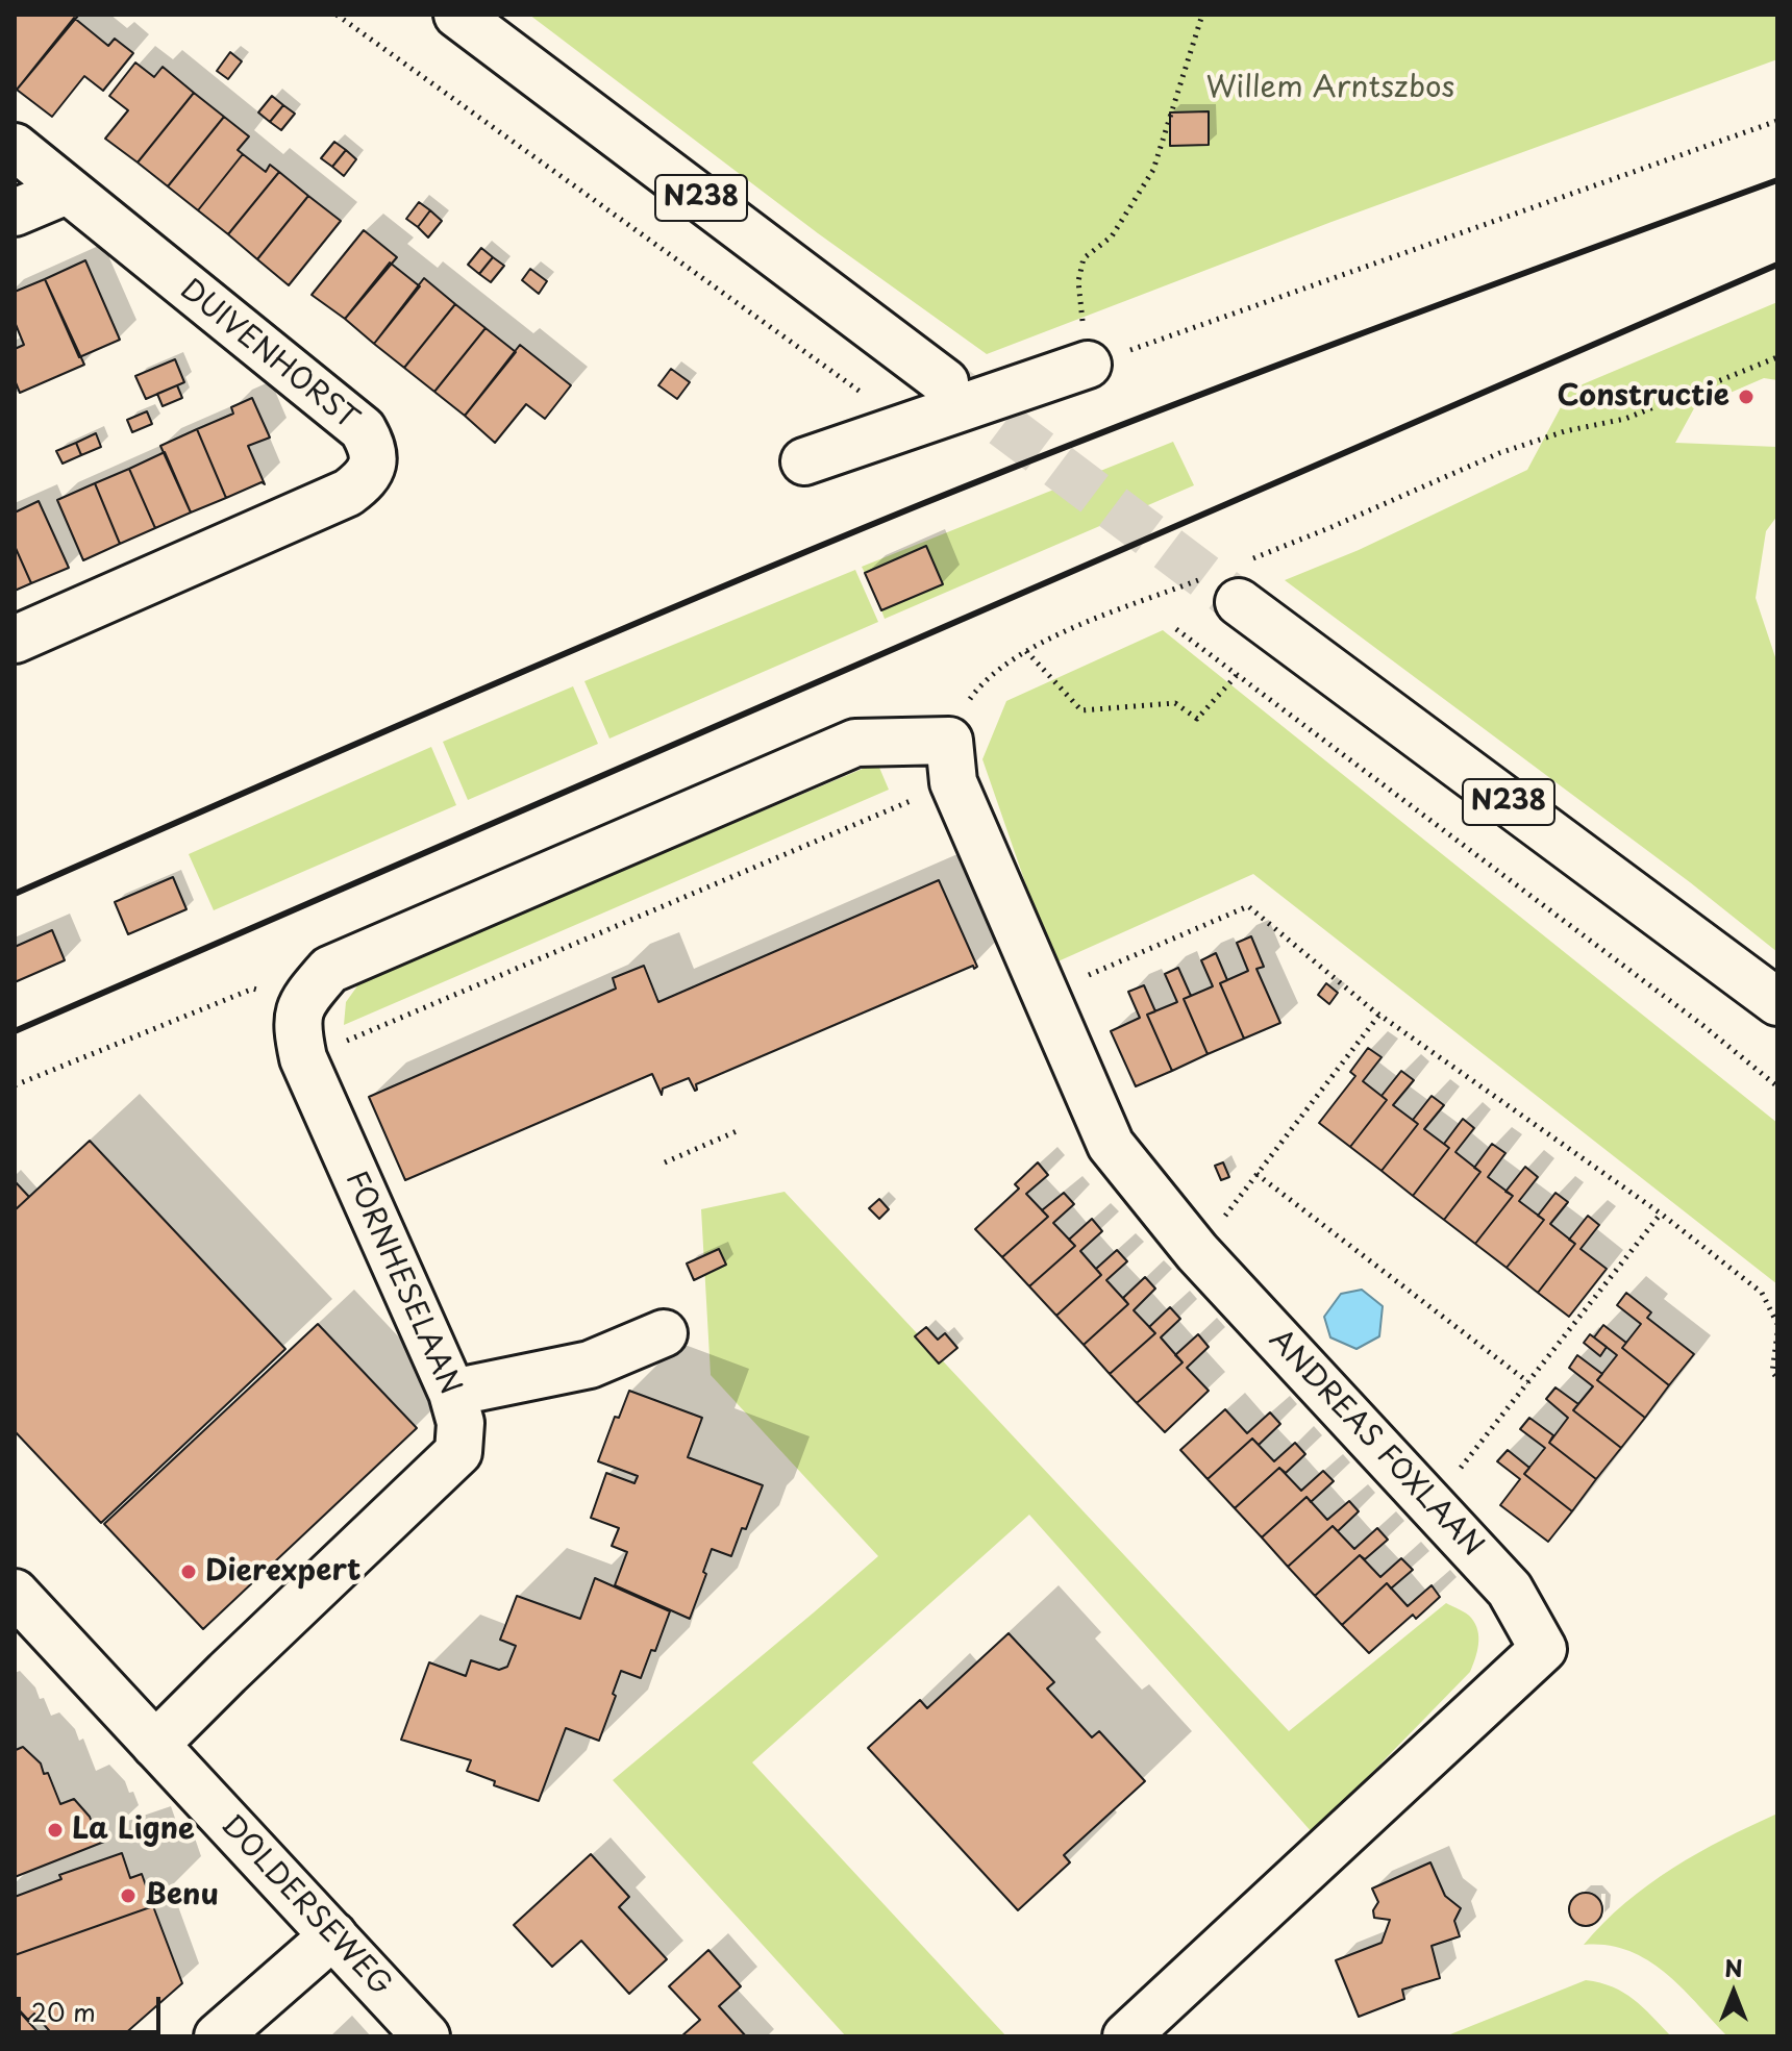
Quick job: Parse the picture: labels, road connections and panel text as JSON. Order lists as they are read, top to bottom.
{
  "streets": {
    "street": [
      "N238",
      "DUIVENHORST",
      "FORNHESELAAN",
      "ANDREAS FOXLAAN",
      "DOLDERSEWEG"
    ]
  },
  "crossings": [
    ["FORNHESELAAN", "DOLDERSEWEG"]
  ],
  "parks": ["Willem Arntszbos"],
  "places": [
    "Constructie",
    "Dierexpert",
    "La Ligne",
    "Benu"
  ],
  "scale_bar": "20 m",
  "north": "top"
}
